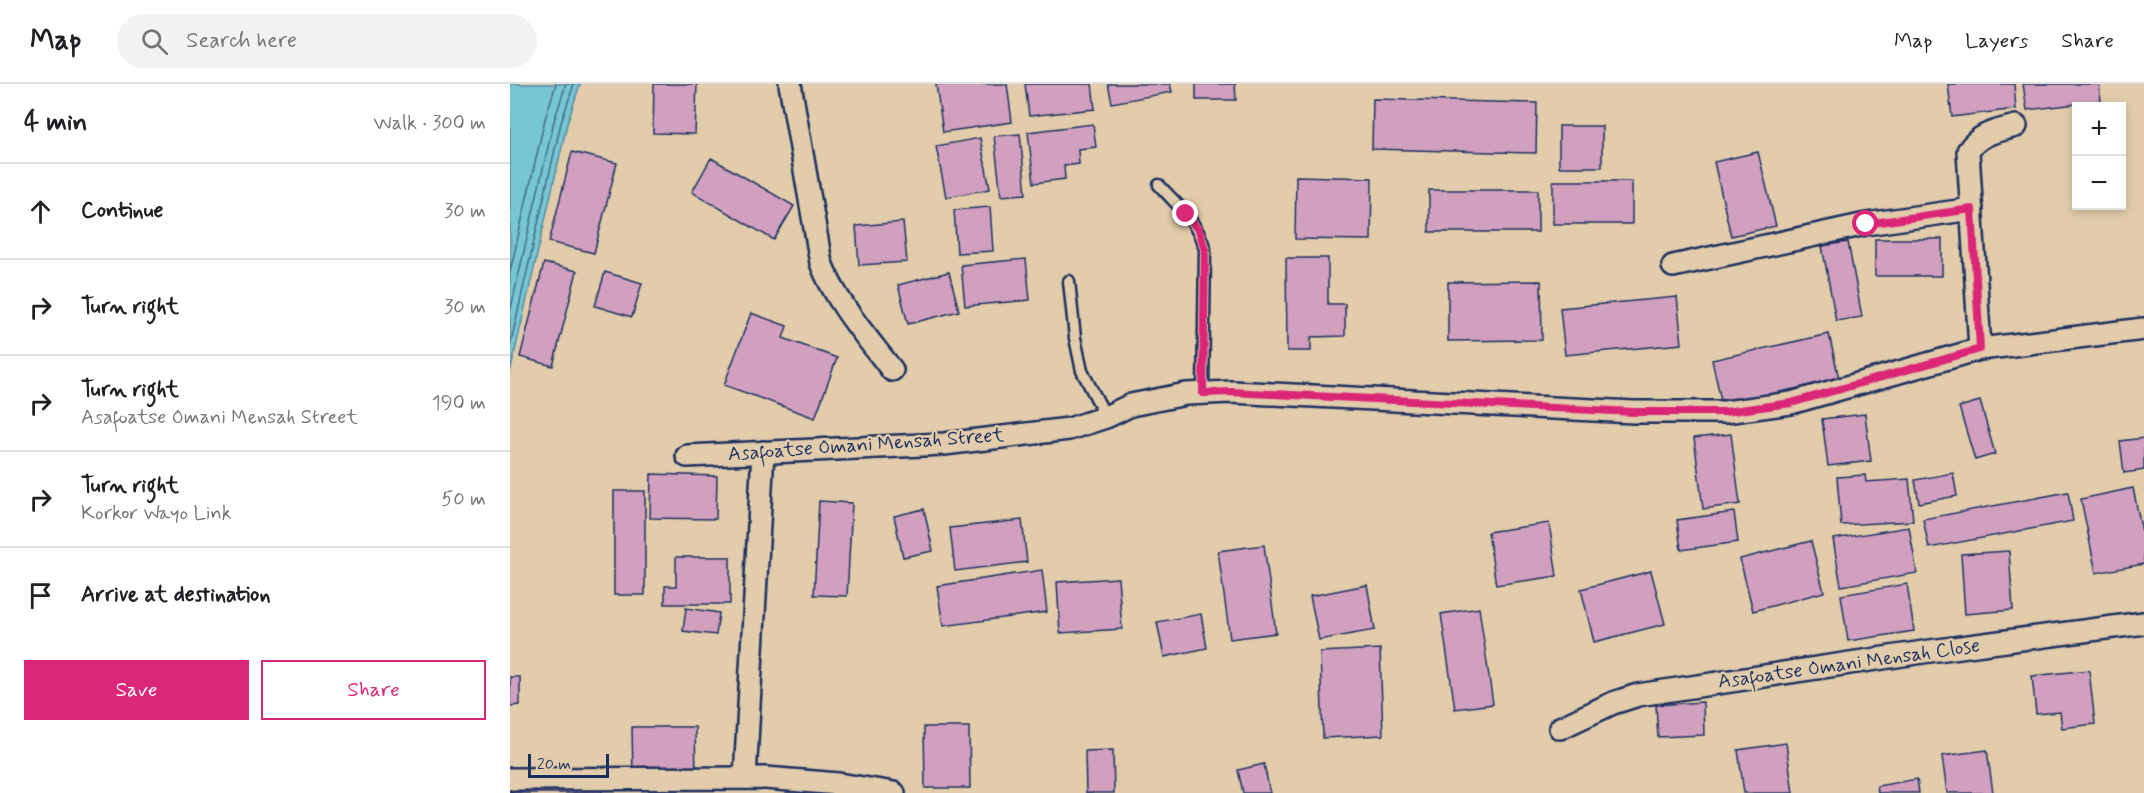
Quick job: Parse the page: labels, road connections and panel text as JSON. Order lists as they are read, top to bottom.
{
  "streets": {
    "street": ["Asafoatse Omani Mensah Street", "Asafoatse Omani Mensah Close"]
  },
  "scale_bar": "20 m",
  "page": {
    "header": "Map",
    "search": "Search here",
    "nav": ["Map", "Layers", "Share"],
    "heading": ["4 min", "Walk · 300 m"],
    "map_buttons": ["+", "−"],
    "list": [
      ["Continue", "30 m"],
      ["Turn right", "30 m"],
      ["Turn right", "Asafoatse Omani Mensah Street", "190 m"],
      ["Turn right", "Korkor Wayo Link", "50 m"],
      "Arrive at destination"
    ],
    "buttons": ["Save", "Share"],
    "scale": "20 m"
  }
}
